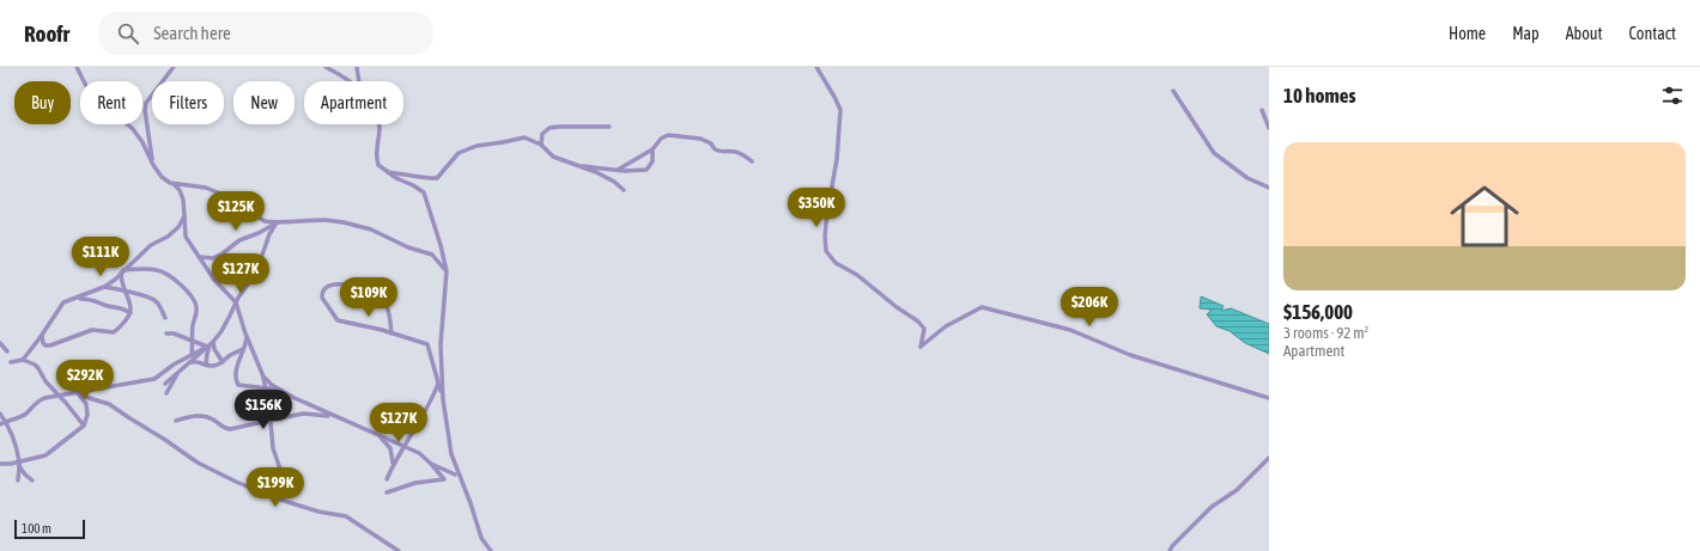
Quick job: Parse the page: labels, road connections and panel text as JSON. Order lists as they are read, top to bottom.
{
  "scale_bar": "100 m",
  "page": {
    "header": "Roofr",
    "search": "Search here",
    "nav": [
      "Home",
      "Map",
      "About",
      "Contact"
    ],
    "heading": "10 homes",
    "chip": [
      "Buy",
      "Rent",
      "Filters",
      "New",
      "Apartment"
    ],
    "list": [
      {
        "name": "$156,000",
        "note": "3 rooms · 92 m² · Apartment"
      }
    ],
    "price": [
      "$350K",
      "$125K",
      "$111K",
      "$127K",
      "$109K",
      "$206K",
      "$292K",
      "$156K",
      "$127K",
      "$199K"
    ],
    "scale": "100 m"
  }
}
